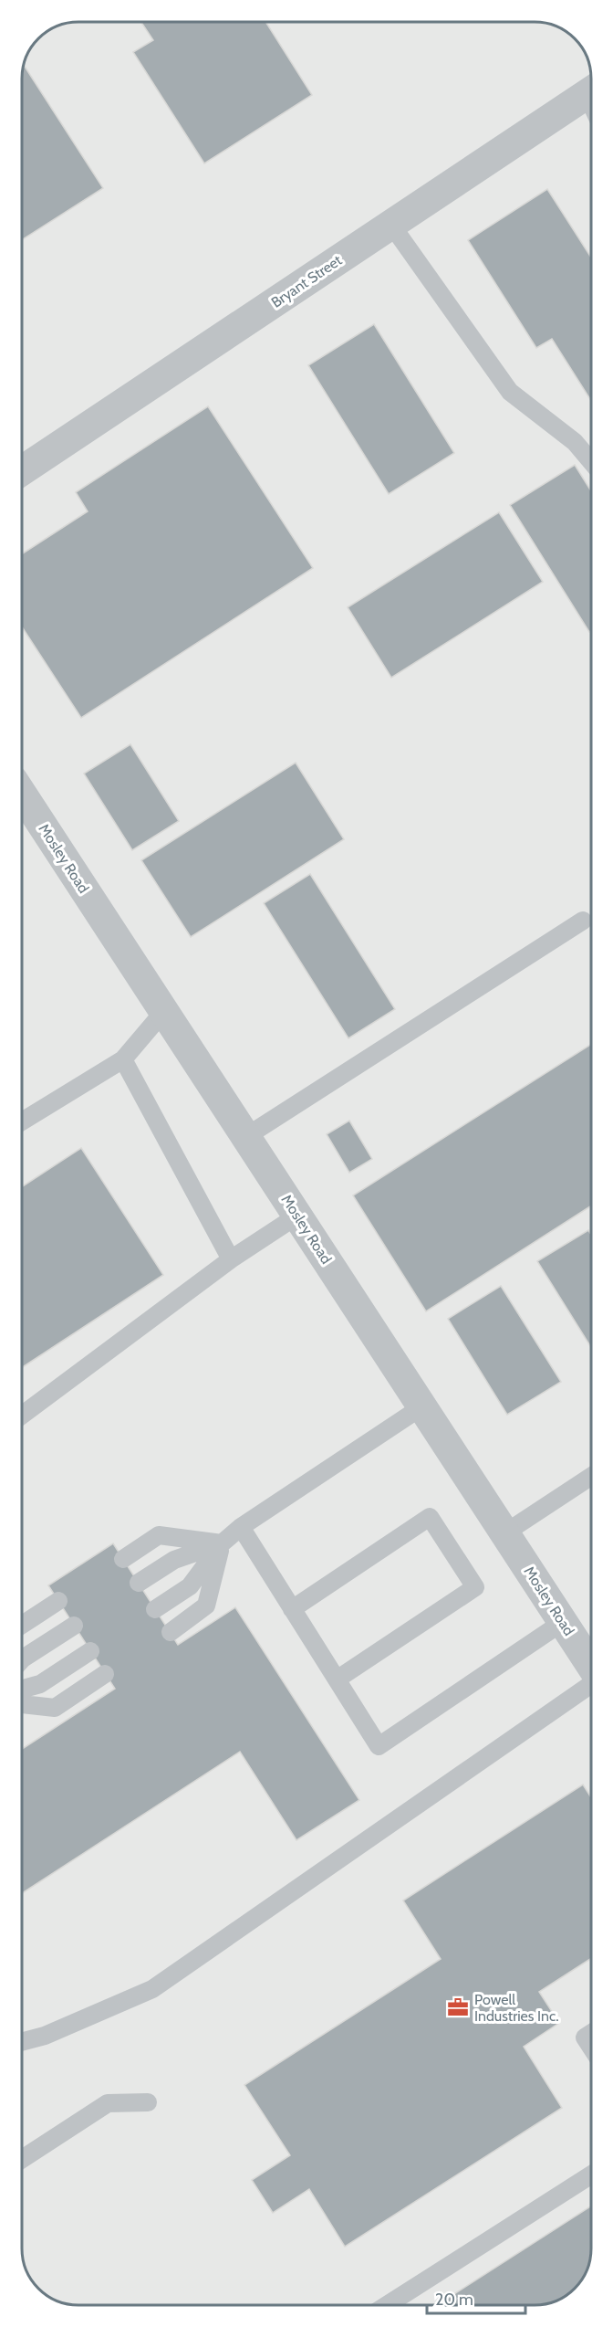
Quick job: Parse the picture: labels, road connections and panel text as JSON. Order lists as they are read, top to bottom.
{
  "streets": {
    "street": ["Bryant Street", "Mosley Road"]
  },
  "places": {
    "office": ["Powell Industries Inc."]
  },
  "scale_bar": "20 m"
}
